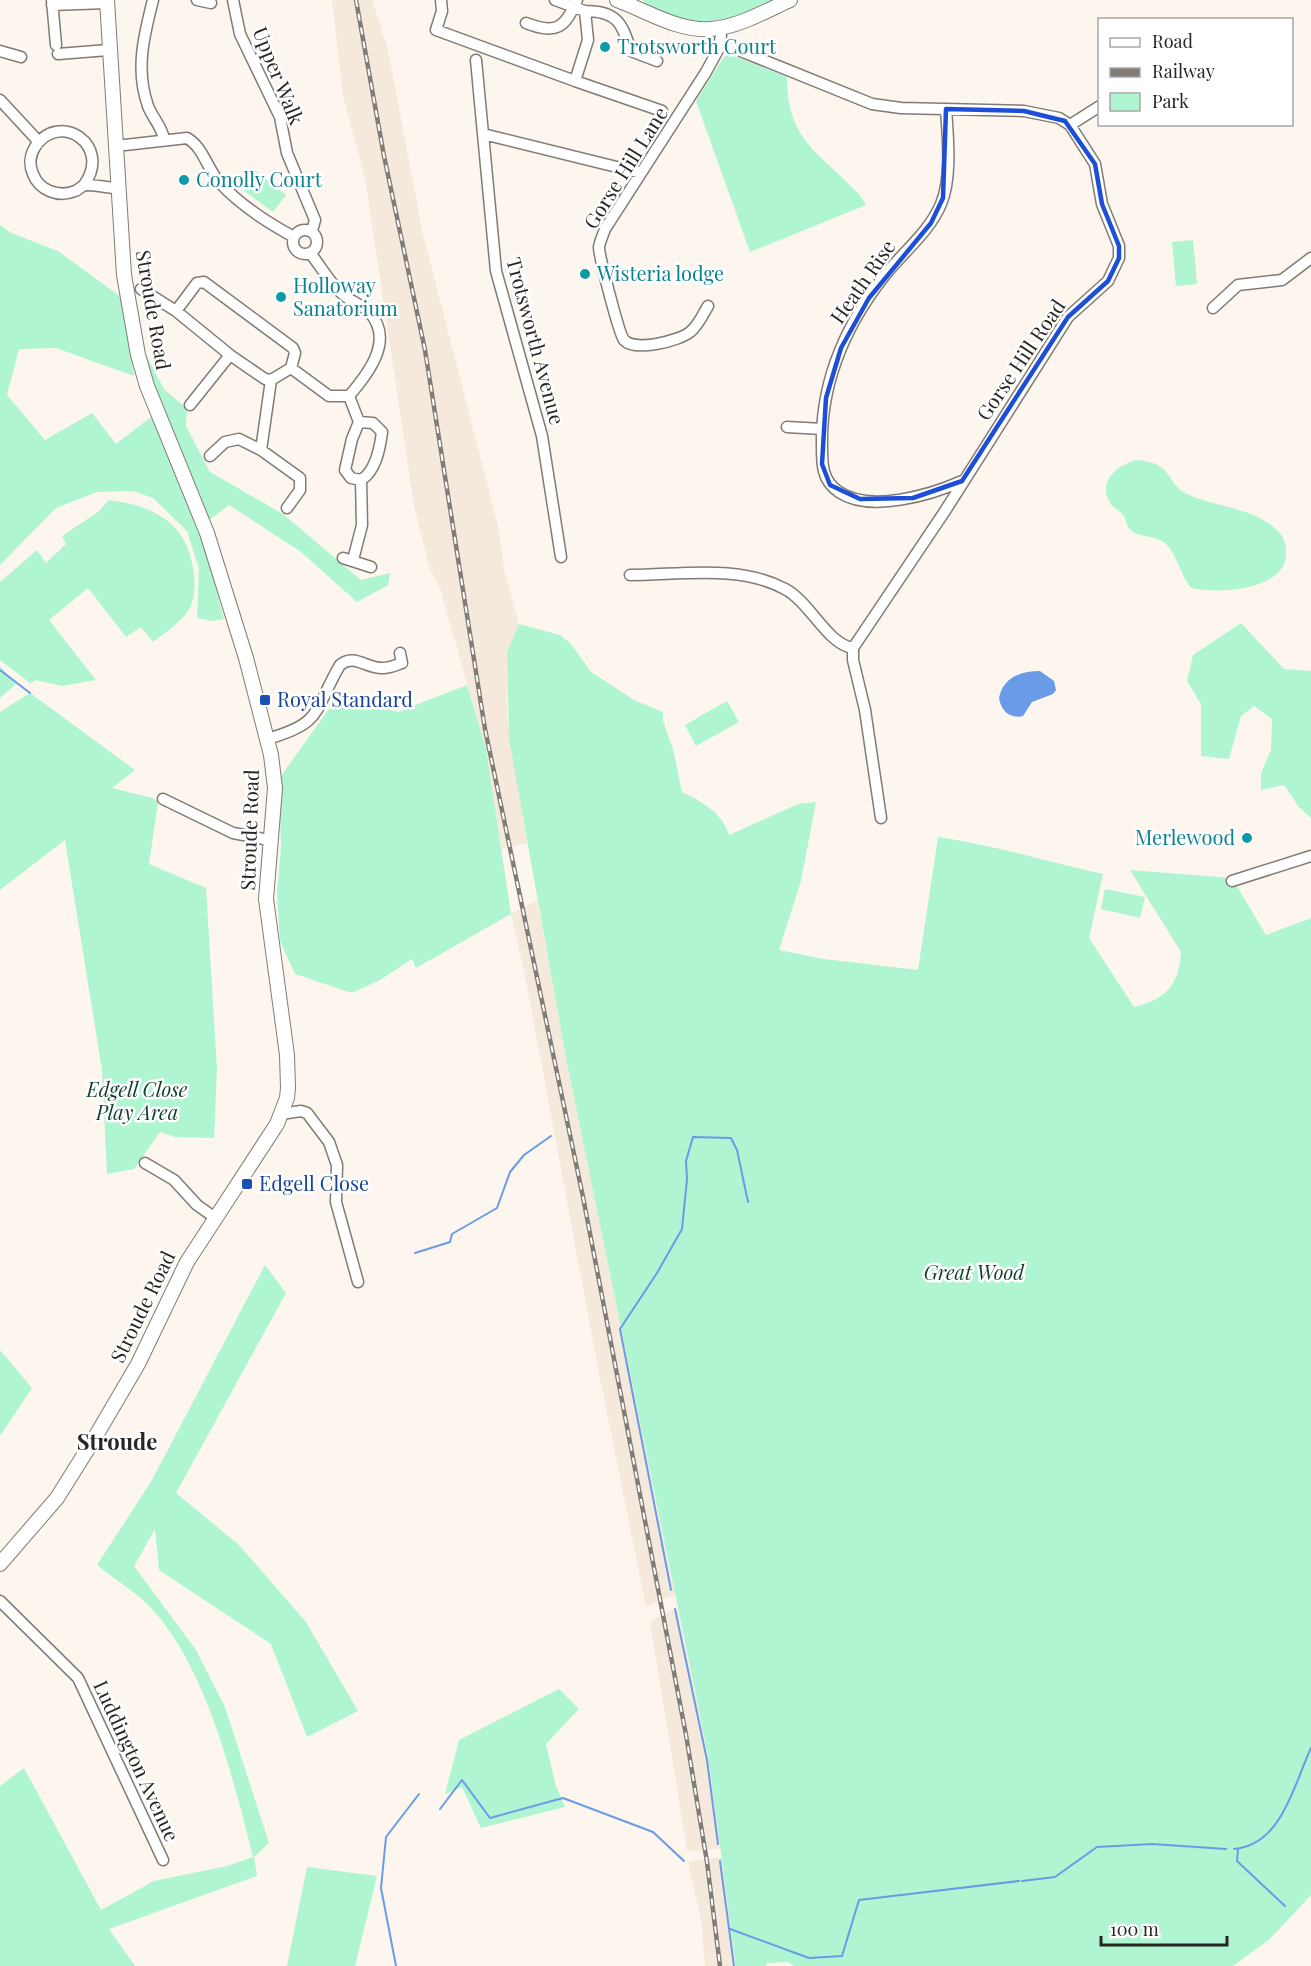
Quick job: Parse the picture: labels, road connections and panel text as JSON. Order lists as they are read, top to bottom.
{
  "streets": {
    "street": [
      "Upper Walk",
      "Gorse Hill Lane",
      "Heath Rise",
      "Stroude Road",
      "Trotsworth Avenue",
      "Gorse Hill Road",
      "Luddington Avenue"
    ]
  },
  "crossings": [
    ["Heath Rise", "Gorse Hill Road"]
  ],
  "districts": ["Stroude"],
  "parks": ["Edgell Close Play Area", "Great Wood"],
  "places": {
    "other": [
      "Trotsworth Court",
      "Conolly Court",
      "Wisteria lodge",
      "Holloway Sanatorium",
      "Merlewood"
    ],
    "transit": ["Royal Standard", "Edgell Close"]
  },
  "legend": ["Road", "Railway", "Park"],
  "scale_bar": "100 m"
}
